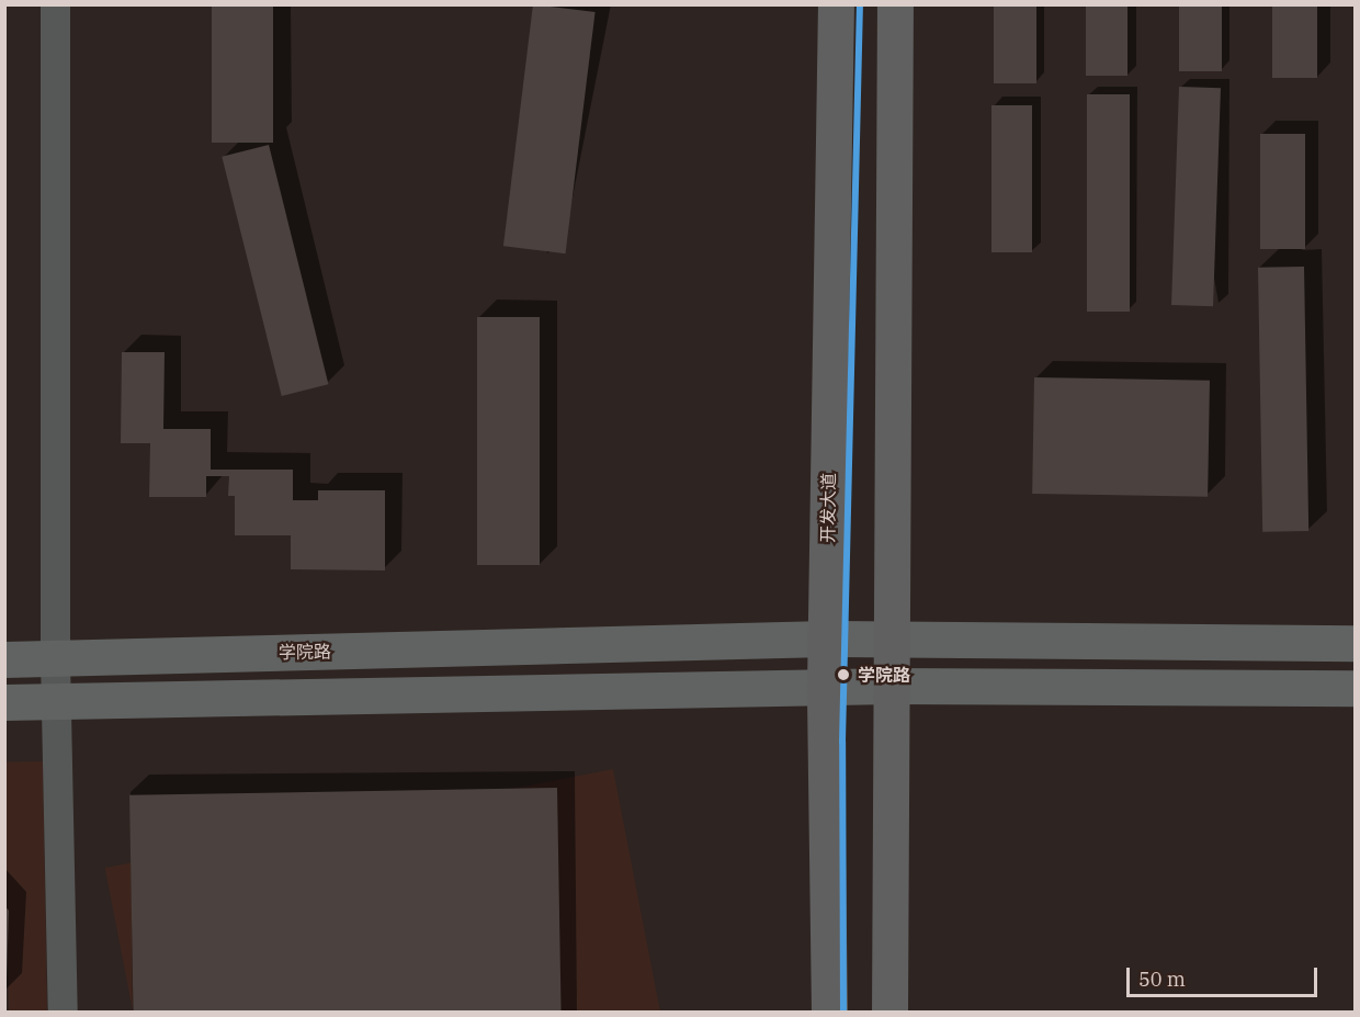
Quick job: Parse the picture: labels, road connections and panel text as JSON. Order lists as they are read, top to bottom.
{
  "streets": {
    "main road": ["开发大道", "学院路"]
  },
  "crossings": [
    ["开发大道", "学院路"]
  ],
  "places": ["学院路"],
  "scale_bar": "50 m"
}
